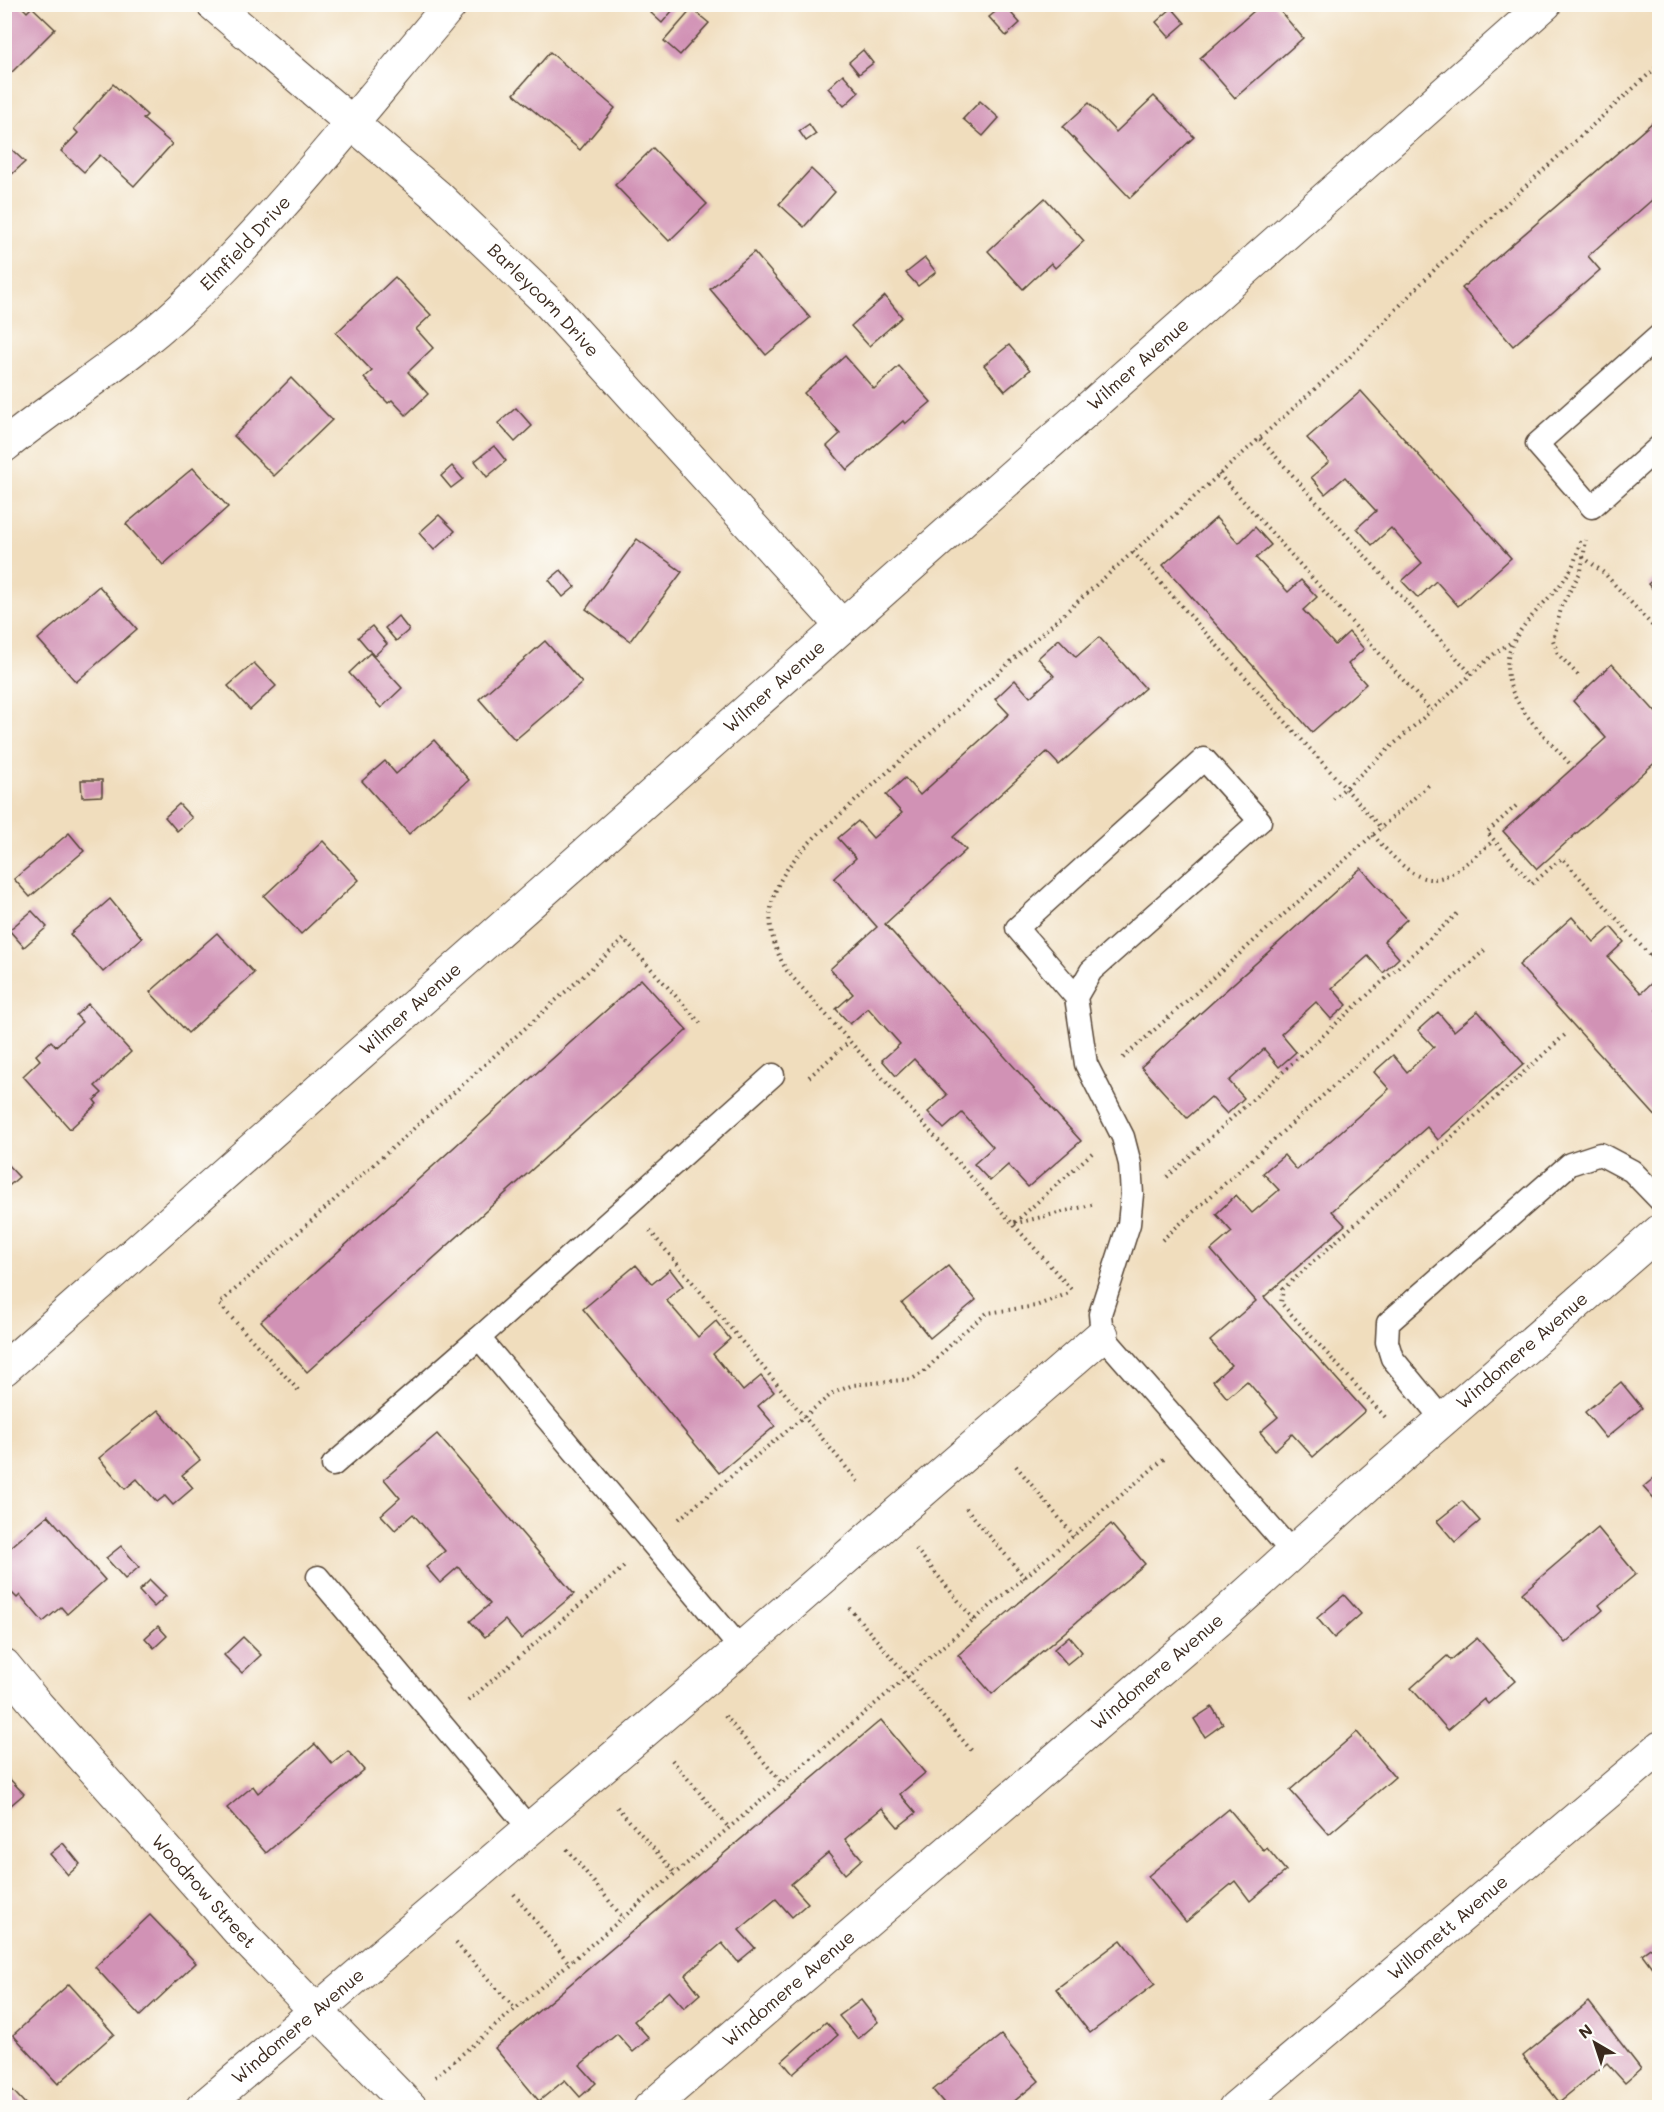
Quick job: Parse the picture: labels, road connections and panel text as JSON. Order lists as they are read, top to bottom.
{
  "streets": {
    "street": [
      "Elmfield Drive",
      "Barleycorn Drive",
      "Wilmer Avenue",
      "Windomere Avenue",
      "Woodrow Street",
      "Willomett Avenue"
    ]
  },
  "crossings": [
    ["Elmfield Drive", "Barleycorn Drive"],
    ["Barleycorn Drive", "Wilmer Avenue"],
    ["Windomere Avenue", "Woodrow Street"]
  ],
  "north": "top left"
}
